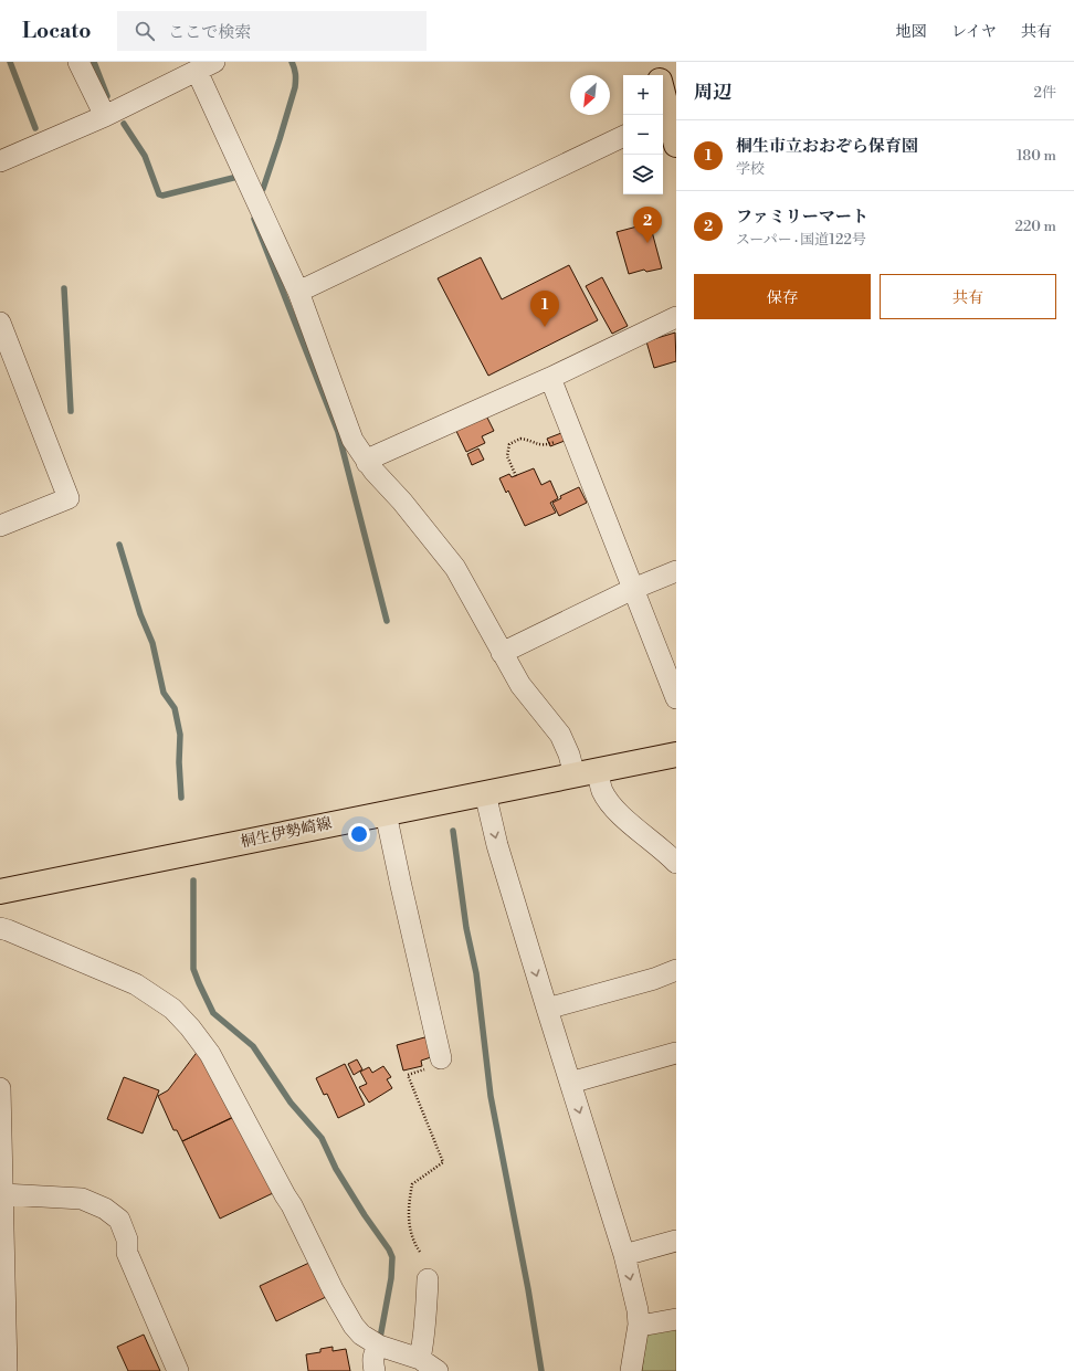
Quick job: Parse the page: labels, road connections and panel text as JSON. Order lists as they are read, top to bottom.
{
  "streets": {
    "main road": ["桐生伊勢崎線"]
  },
  "north": "bottom left",
  "page": {
    "header": "Locato",
    "search": "ここで検索",
    "nav": ["地図", "レイヤ", "共有"],
    "heading": ["周辺", "2件"],
    "map_buttons": ["+", "−"],
    "list": [
      {
        "mark": "1",
        "name": "桐生市立おおぞら保育園",
        "note": "学校",
        "value": "180 m"
      },
      {
        "mark": "2",
        "name": "ファミリーマート",
        "note": "スーパー · 国道122号",
        "value": "220 m"
      }
    ],
    "pins": ["2", "1"],
    "buttons": ["保存", "共有"]
  }
}
